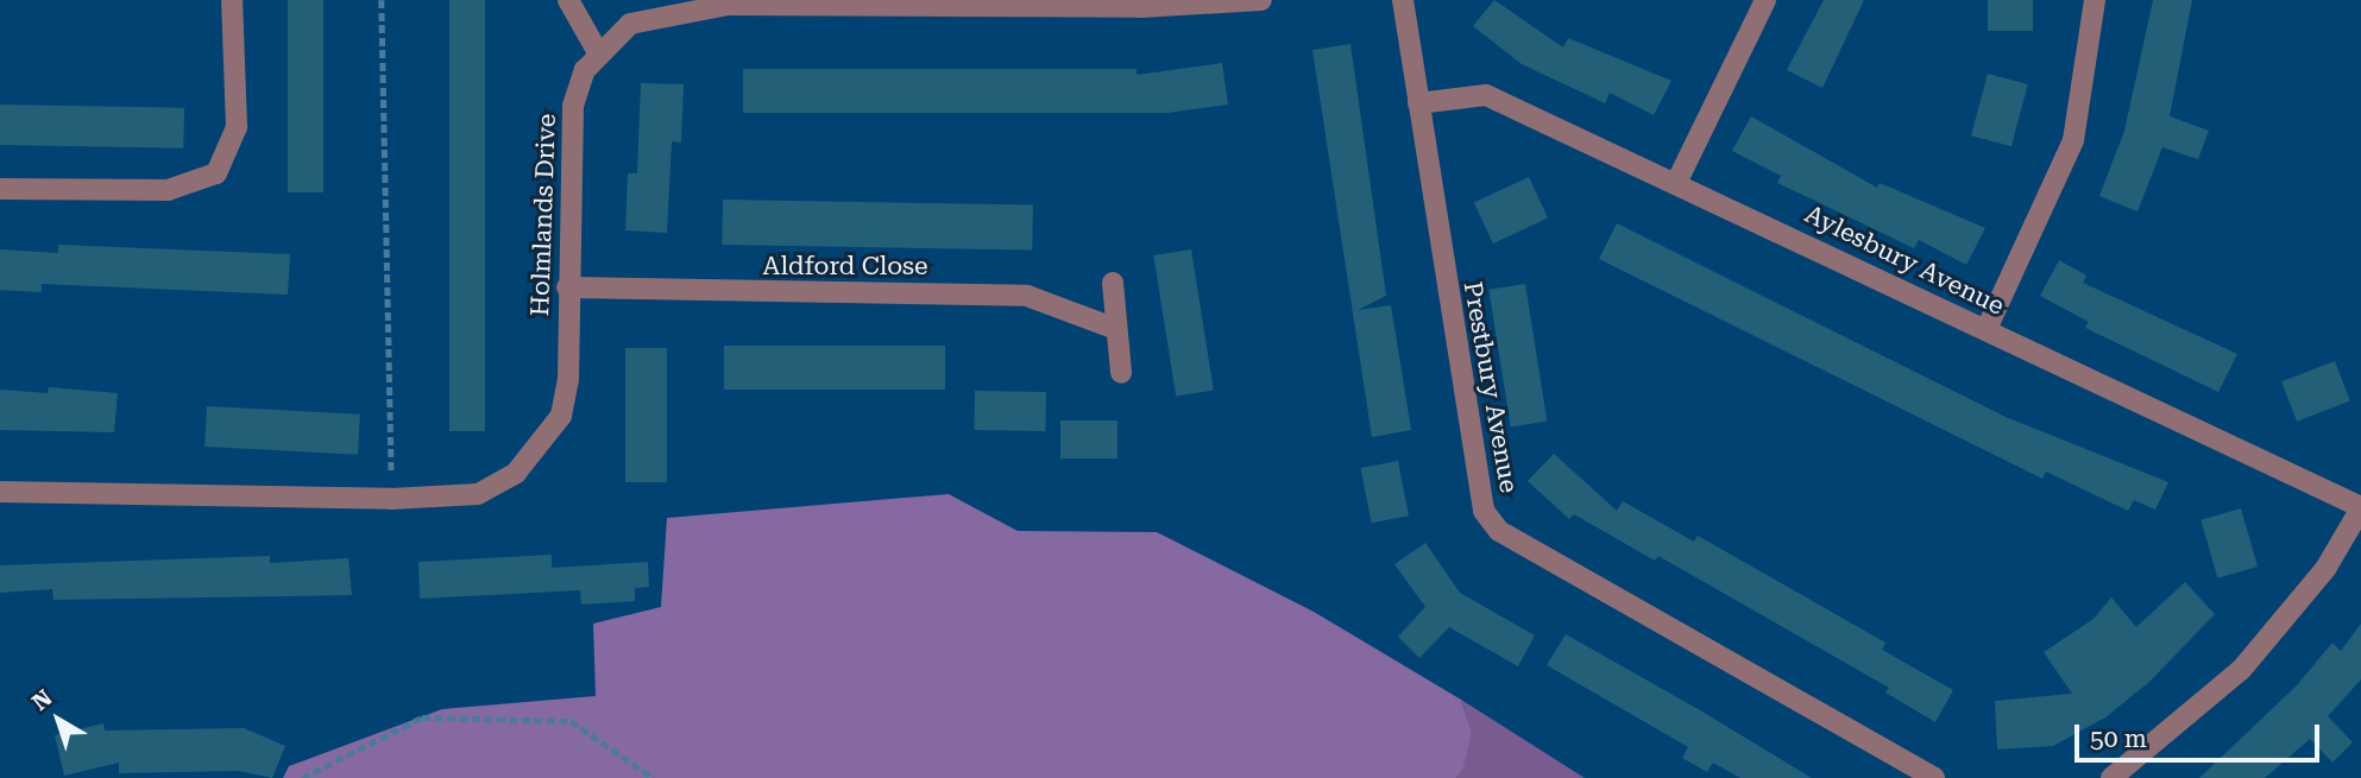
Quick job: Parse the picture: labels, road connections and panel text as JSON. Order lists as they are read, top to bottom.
{
  "streets": {
    "street": [
      "Holmlands Drive",
      "Aylesbury Avenue",
      "Aldford Close",
      "Prestbury Avenue"
    ]
  },
  "crossings": [
    ["Holmlands Drive", "Aldford Close"],
    ["Aylesbury Avenue", "Prestbury Avenue"]
  ],
  "scale_bar": "50 m",
  "north": "top left"
}
